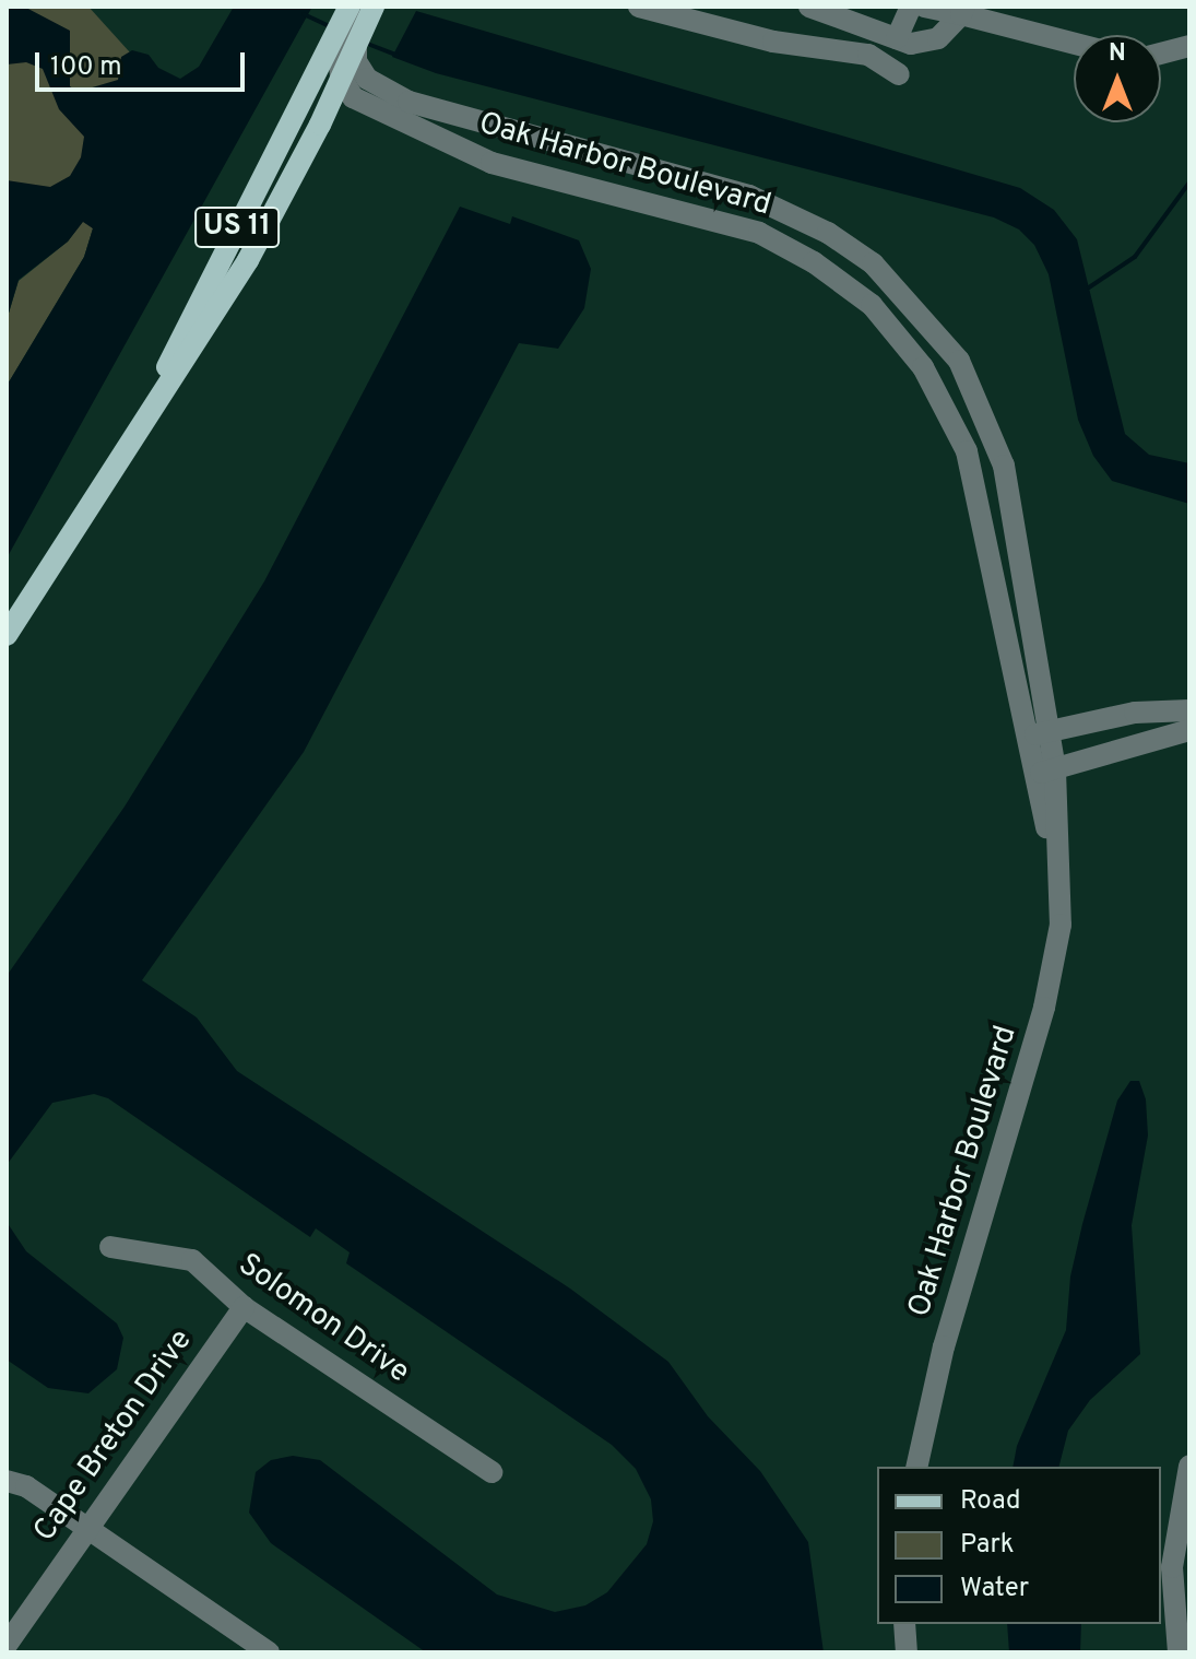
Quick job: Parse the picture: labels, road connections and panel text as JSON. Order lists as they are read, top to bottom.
{
  "streets": {
    "main road": ["US 11"],
    "street": ["Oak Harbor Boulevard", "Solomon Drive", "Cape Breton Drive"]
  },
  "crossings": [
    ["Oak Harbor Boulevard", "US 11"],
    ["Solomon Drive", "Cape Breton Drive"]
  ],
  "legend": ["Road", "Park", "Water"],
  "scale_bar": "100 m",
  "north": "top"
}
